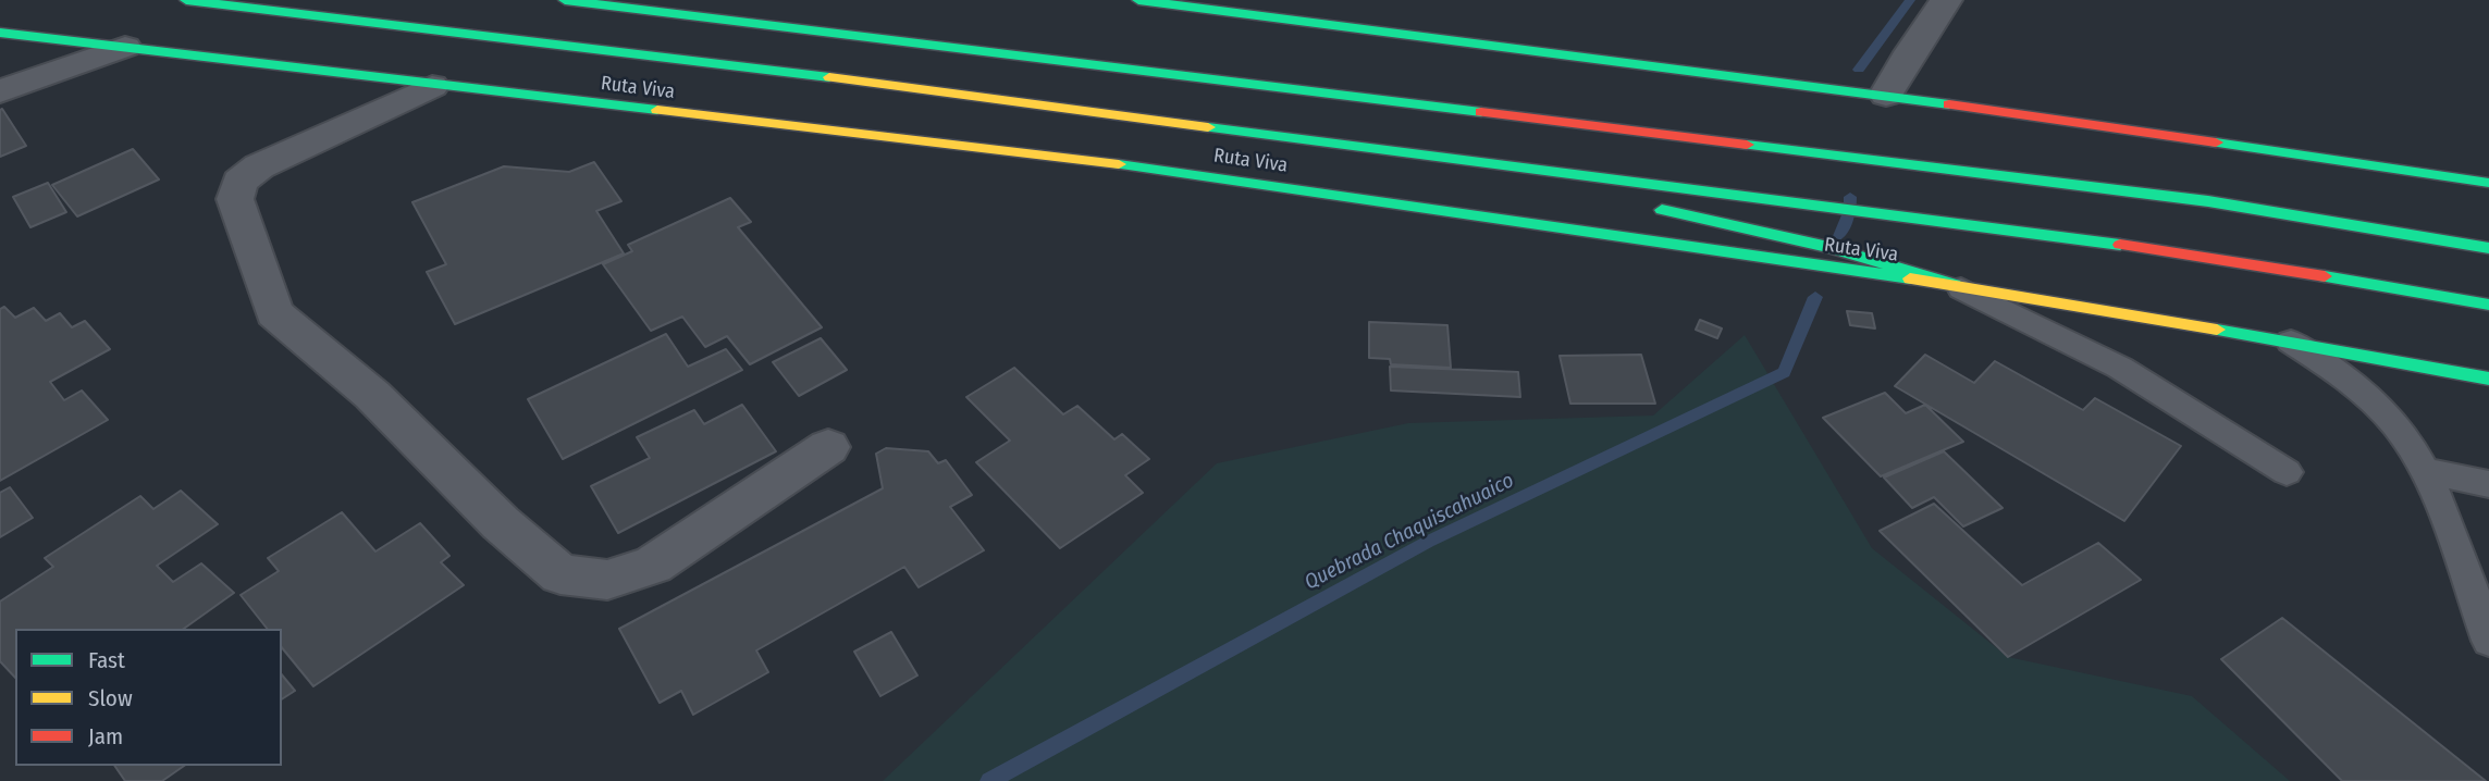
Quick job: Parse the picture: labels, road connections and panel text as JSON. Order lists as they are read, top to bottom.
{
  "streets": {
    "main road": ["Ruta Viva"]
  },
  "water": ["Quebrada Chaquiscahuaico"],
  "legend": ["Fast", "Slow", "Jam"]
}
